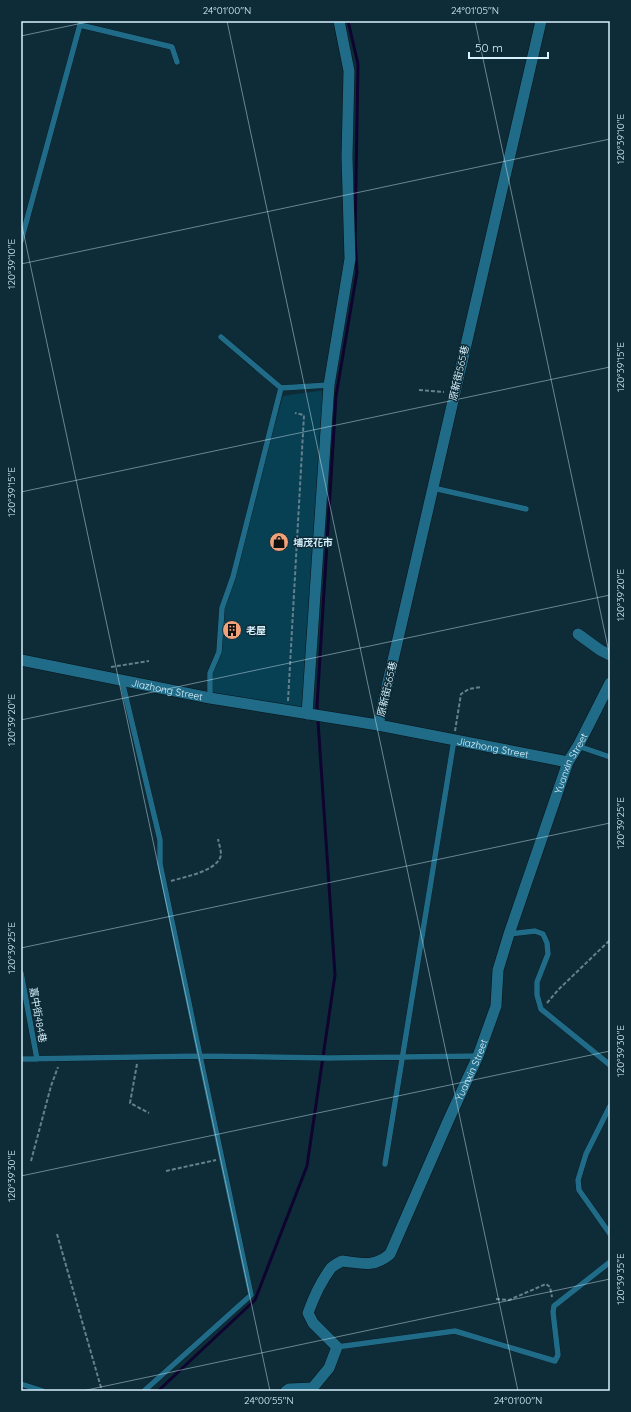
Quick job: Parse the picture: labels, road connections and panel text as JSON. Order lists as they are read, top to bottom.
{
  "streets": {
    "street": ["原新街565巷", "Jiazhong Street", "Yuanxin Street"],
    "lane": ["嘉中街484巷"]
  },
  "crossings": [
    ["原新街565巷", "Jiazhong Street"],
    ["Jiazhong Street", "Yuanxin Street"]
  ],
  "places": {
    "shop": ["埔茂花市"],
    "building": ["老屋"]
  },
  "scale_bar": "50 m",
  "coordinates": [
    "24°01'00\"N",
    "24°01'05\"N",
    "120°39'10\"E",
    "120°39'15\"E",
    "120°39'20\"E",
    "120°39'25\"E",
    "120°39'30\"E",
    "120°39'35\"E",
    "24°00'55\"N"
  ]
}
